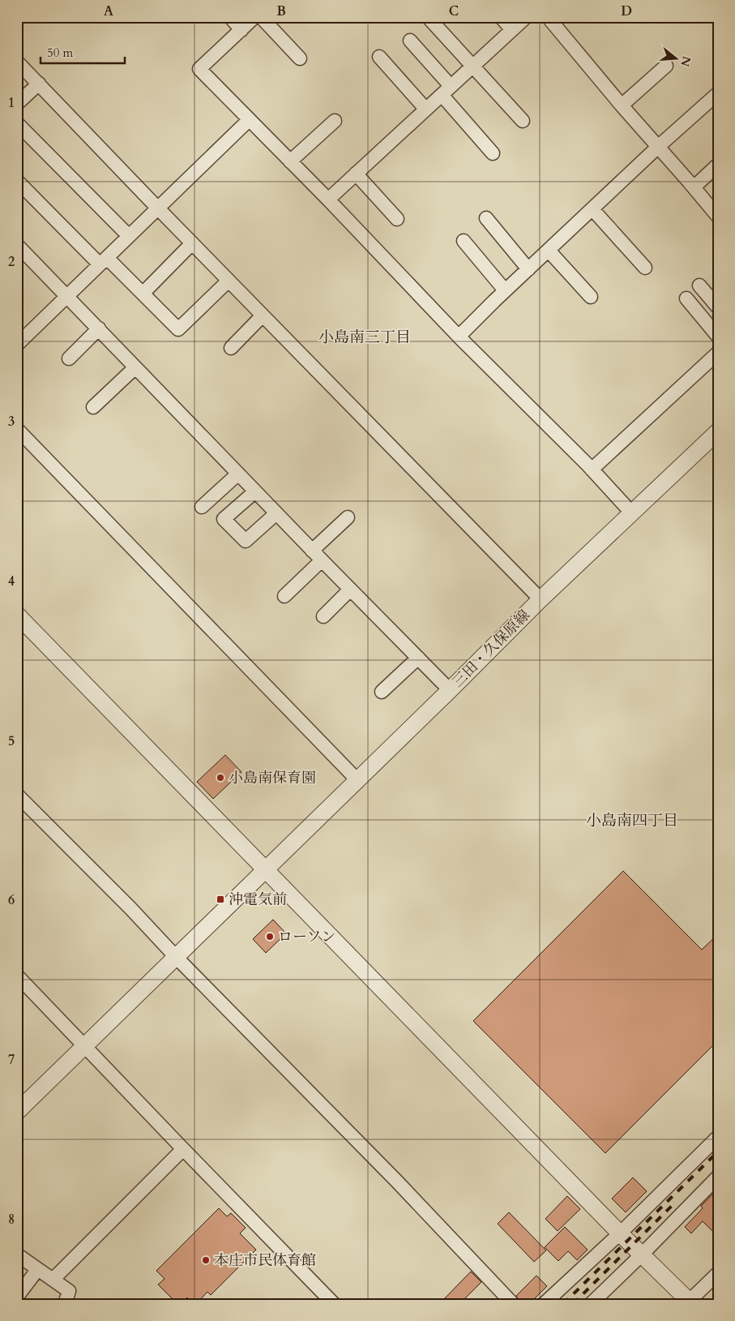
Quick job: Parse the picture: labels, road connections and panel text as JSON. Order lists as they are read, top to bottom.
{
  "streets": {
    "street": ["三田・久保原線"]
  },
  "districts": ["小島南三丁目", "小島南四丁目"],
  "places": {
    "other": ["小島南保育園", "ローソン", "本庄市民体育館"],
    "transit": ["沖電気前"]
  },
  "scale_bar": "50 m",
  "north": "right",
  "grid": {
    "columns": [
      "A",
      "B",
      "C",
      "D"
    ],
    "rows": [
      "1",
      "2",
      "3",
      "4",
      "5",
      "6",
      "7",
      "8"
    ]
  }
}
